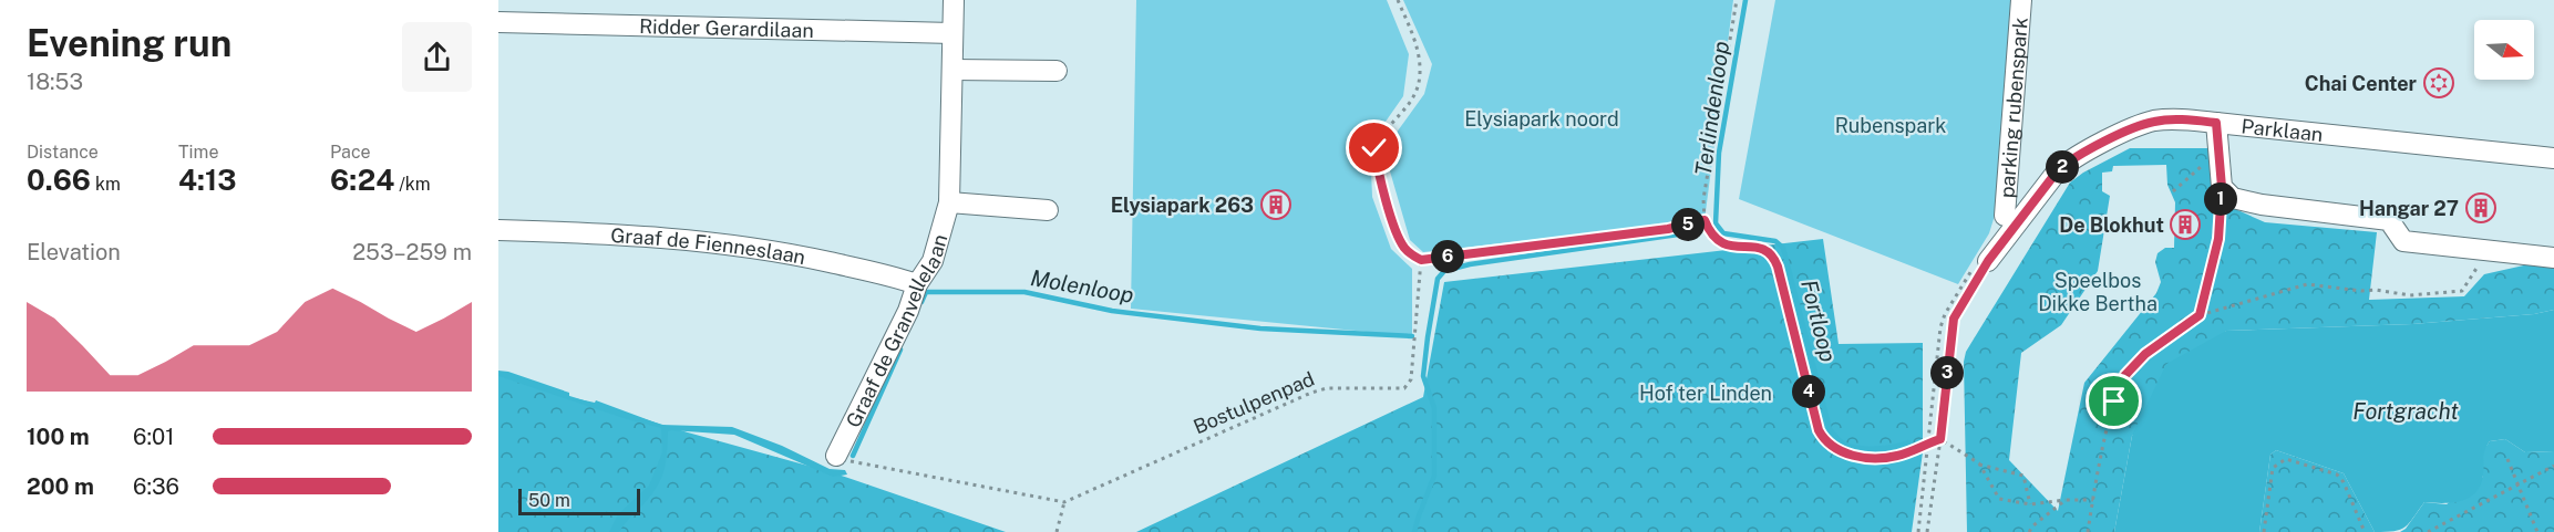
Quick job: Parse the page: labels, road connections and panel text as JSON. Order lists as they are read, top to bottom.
{
  "streets": {
    "street": [
      "Ridder Gerardilaan",
      "parking rubenspark",
      "Parklaan",
      "Graaf de Fienneslaan",
      "Graaf de Granvellelaan"
    ],
    "path": ["Bostulpenpad"]
  },
  "crossings": [
    ["Ridder Gerardilaan", "Graaf de Granvellelaan"],
    ["Graaf de Fienneslaan", "Graaf de Granvellelaan"]
  ],
  "water": [
    "Terlindenloop",
    "Molenloop",
    "Fortloop",
    "Fortgracht"
  ],
  "parks": [
    "Elysiapark noord",
    "Rubenspark",
    "Speelbos Dikke Bertha",
    "Hof ter Linden"
  ],
  "places": {
    "synagogue": ["Chai Center"],
    "building": ["Elysiapark 263", "Hangar 27", "De Blokhut"]
  },
  "scale_bar": "50 m",
  "north": "right",
  "page": {
    "heading": ["Evening run", "18:53"],
    "stats": [
      ["Distance", "0.66 km"],
      ["Time", "4:13"],
      ["Pace", "6:24 /km"]
    ],
    "pins": [
      "2",
      "1",
      "5",
      "6",
      "3",
      "4"
    ],
    "chart": ["Elevation", "253–259 m"],
    "list": [
      {
        "name": "100 m",
        "note": "6:01"
      },
      {
        "name": "200 m",
        "note": "6:36"
      }
    ],
    "scale": "50 m"
  }
}
